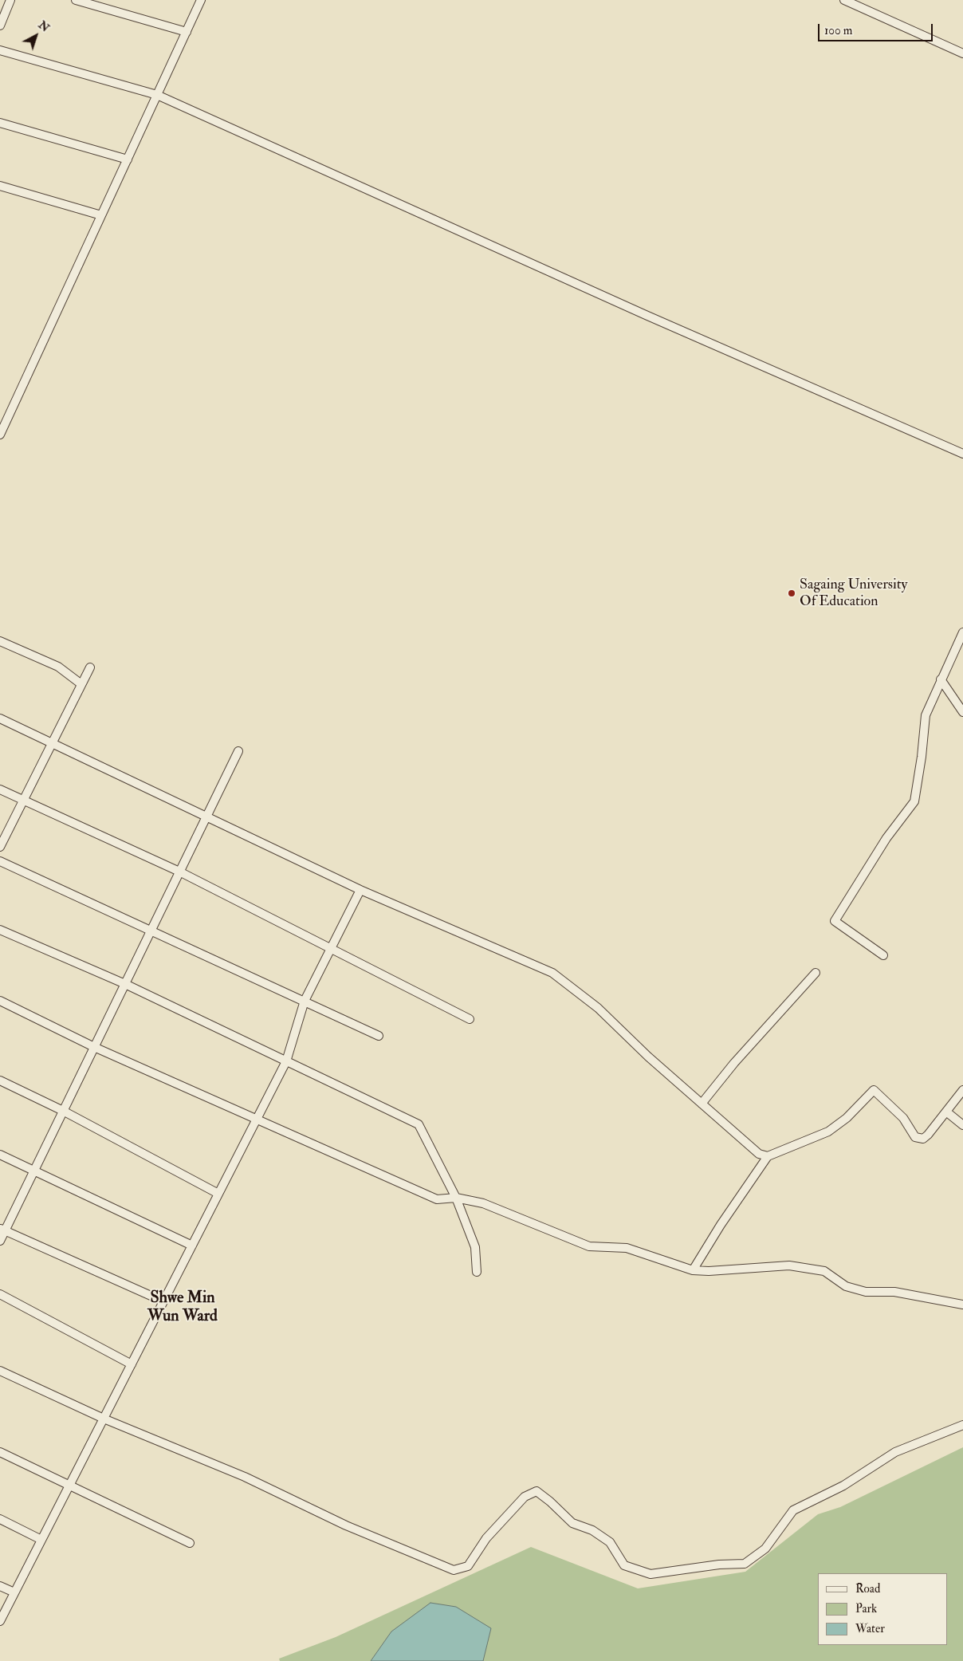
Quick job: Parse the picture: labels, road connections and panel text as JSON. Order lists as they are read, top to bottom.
{
  "districts": ["Shwe Min Wun Ward"],
  "places": ["Sagaing University Of Education"],
  "legend": ["Road", "Park", "Water"],
  "scale_bar": "100 m",
  "north": "top right"
}
